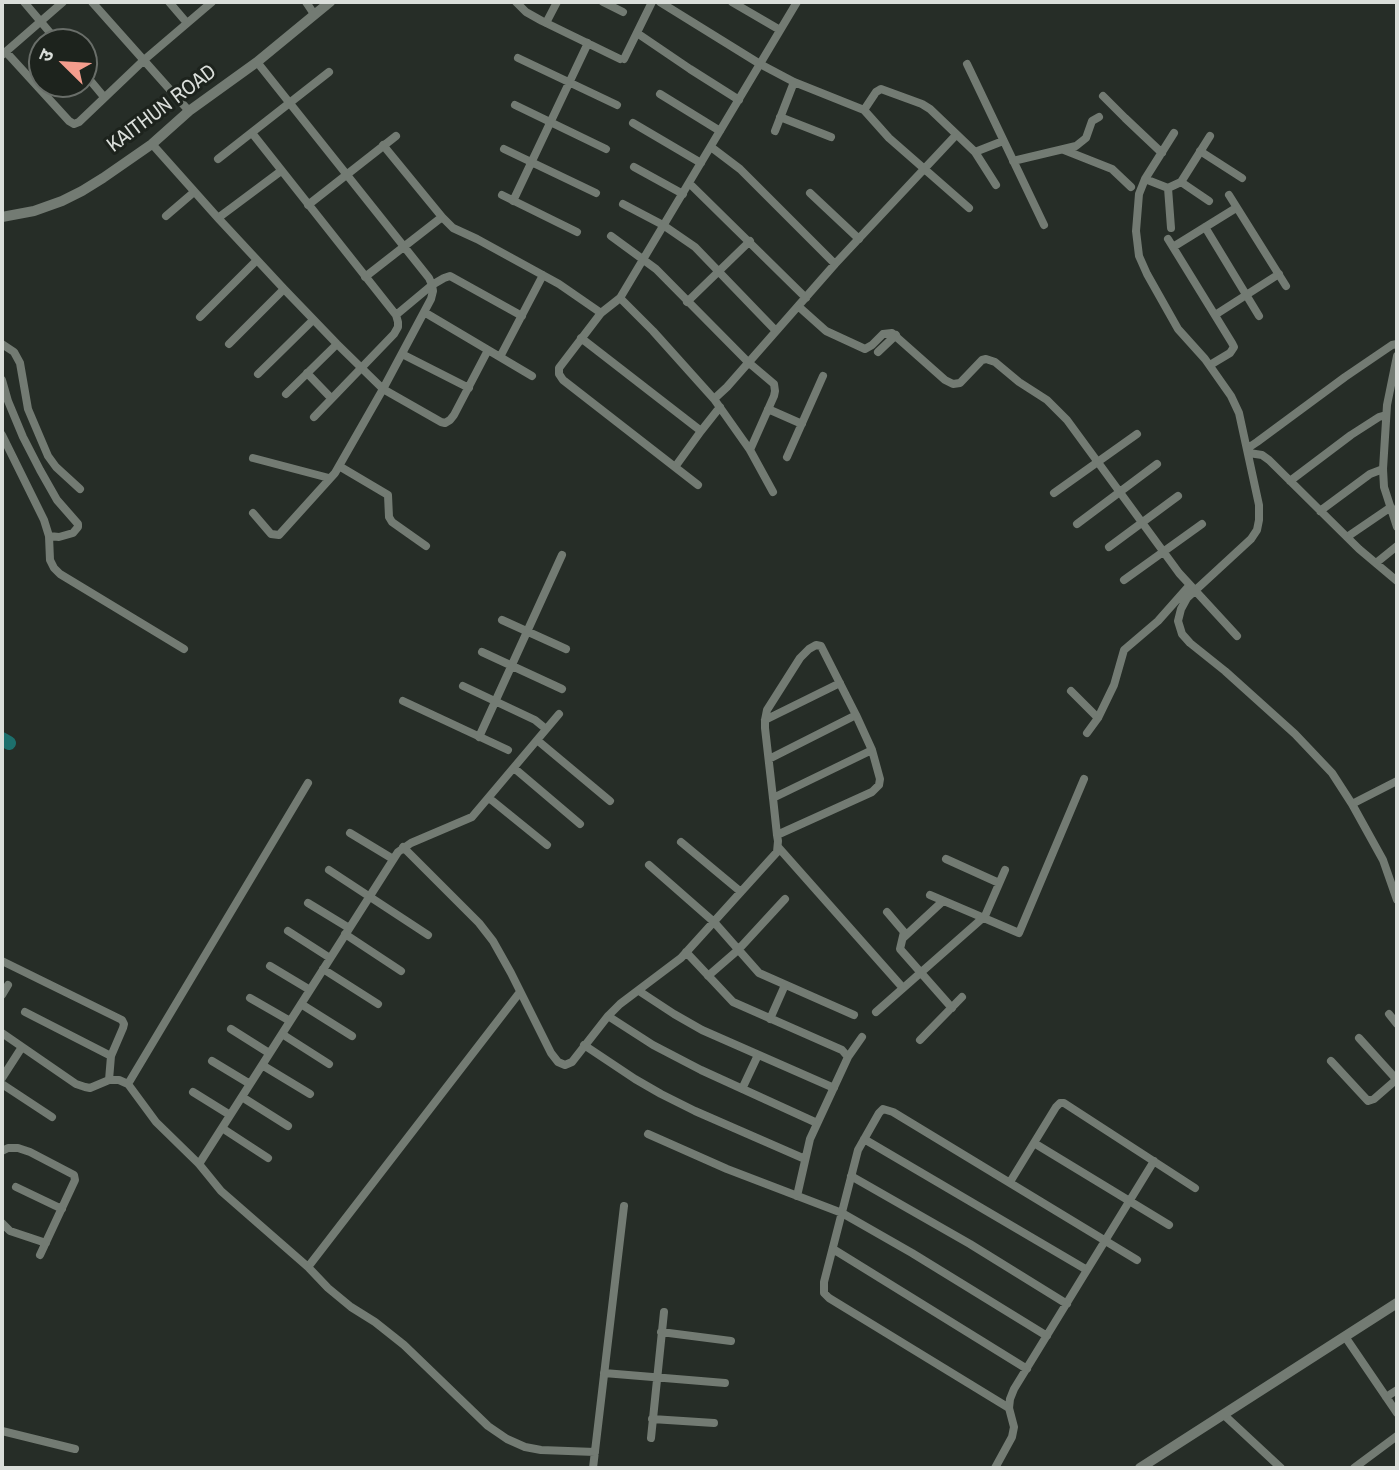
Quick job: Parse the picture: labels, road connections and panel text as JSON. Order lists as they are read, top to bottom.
{
  "streets": {
    "street": ["KAITHUN ROAD"]
  },
  "north": "top left"
}
